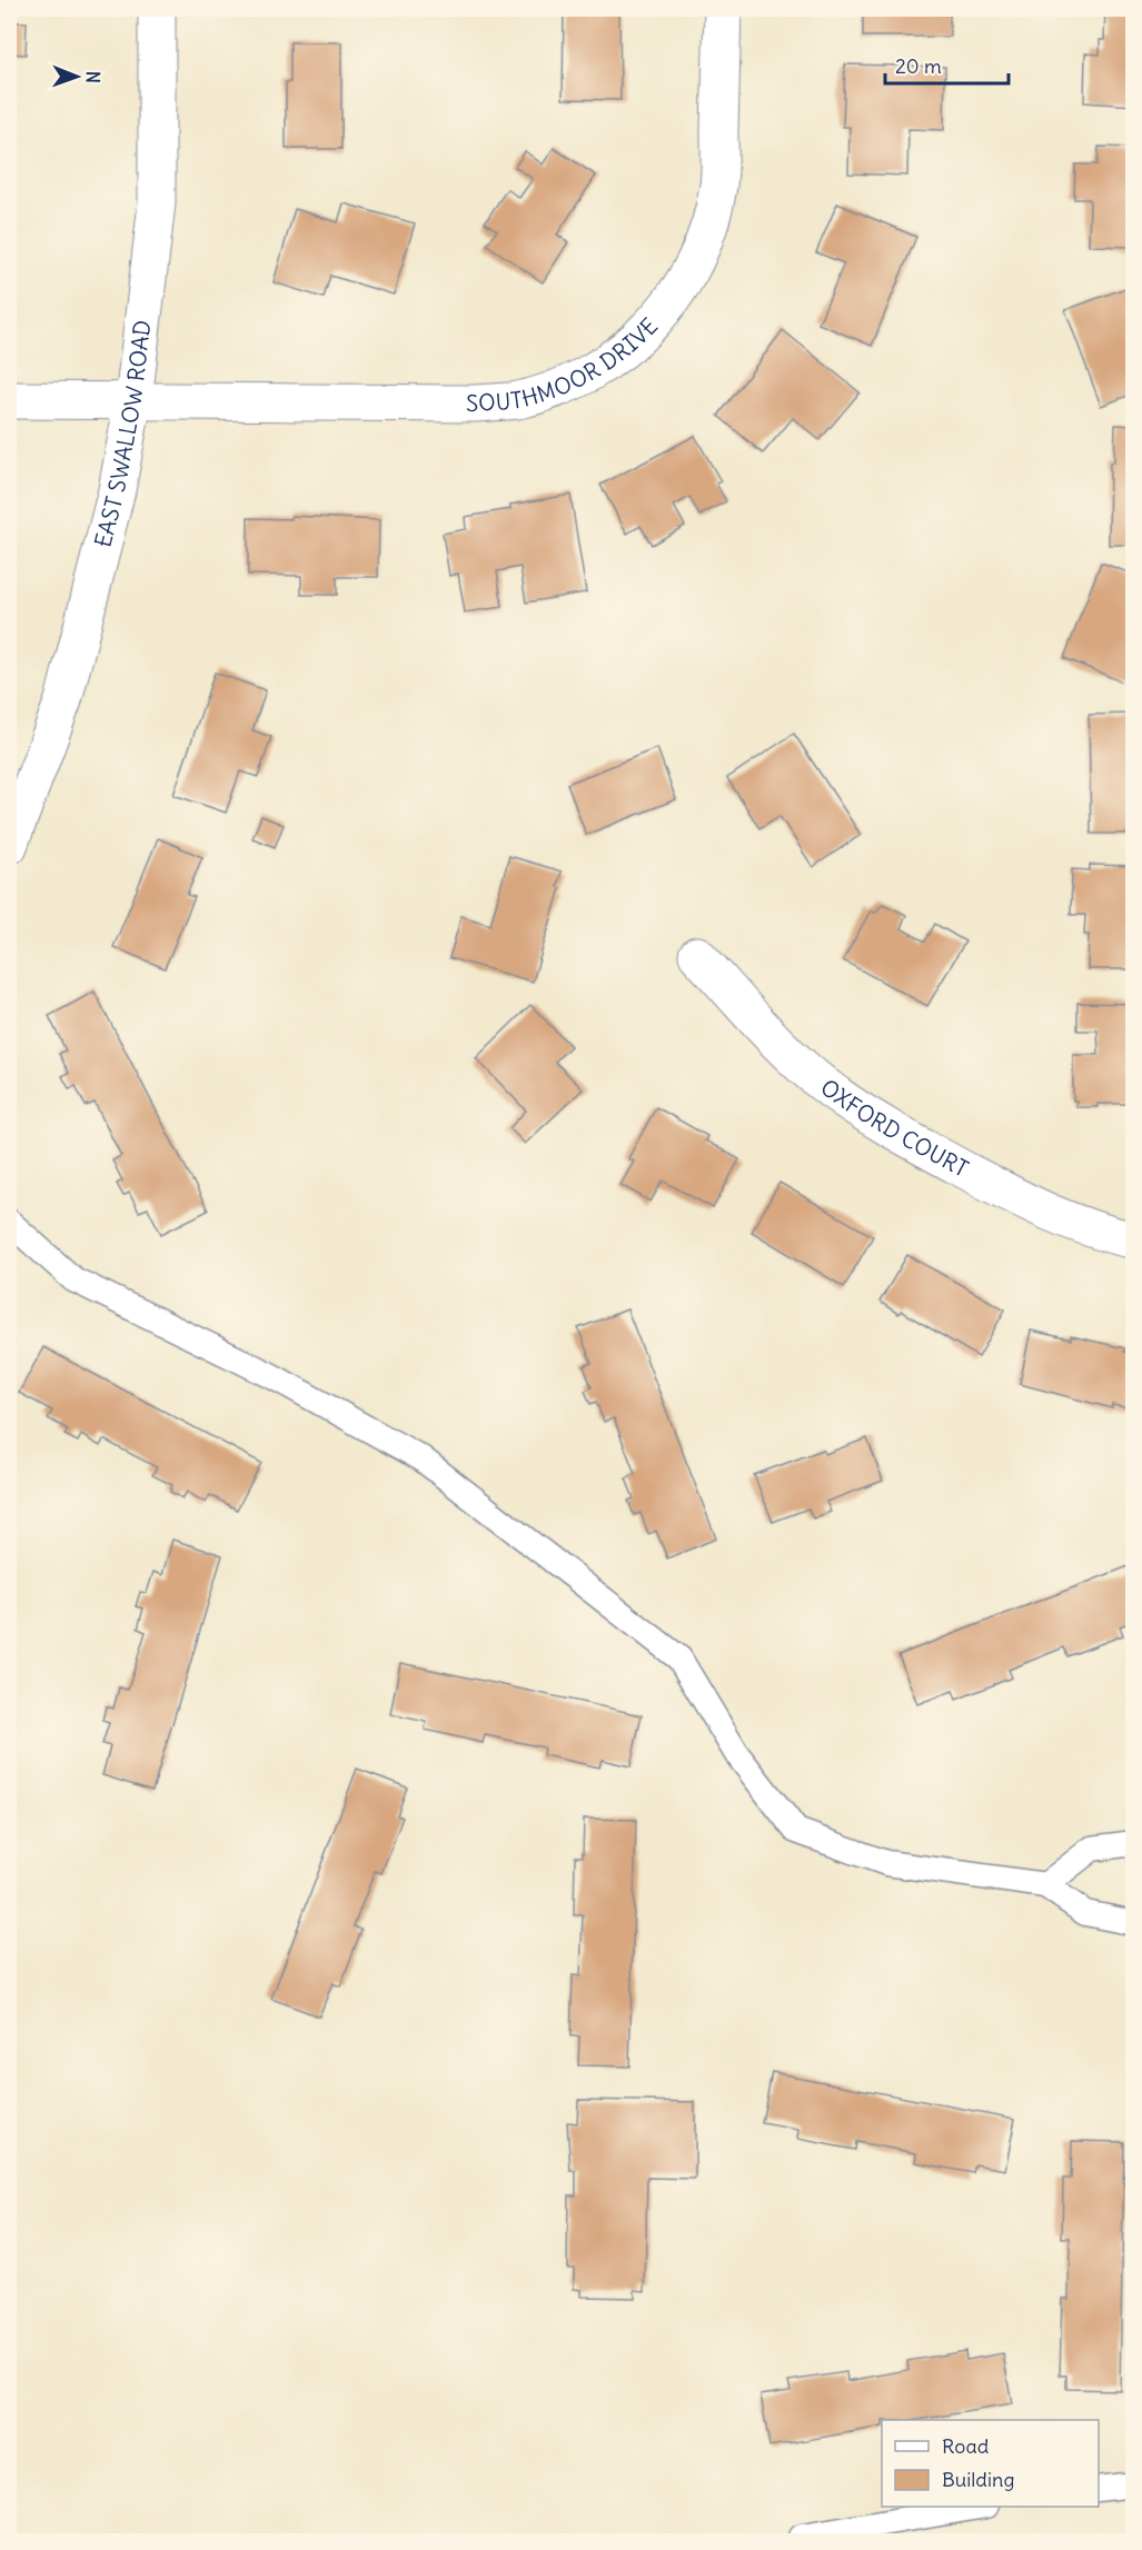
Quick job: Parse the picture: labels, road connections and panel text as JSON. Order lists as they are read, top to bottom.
{
  "streets": {
    "street": ["SOUTHMOOR DRIVE", "EAST SWALLOW ROAD", "OXFORD COURT"]
  },
  "crossings": [
    ["SOUTHMOOR DRIVE", "EAST SWALLOW ROAD"]
  ],
  "legend": ["Road", "Building"],
  "scale_bar": "20 m",
  "north": "right"
}
